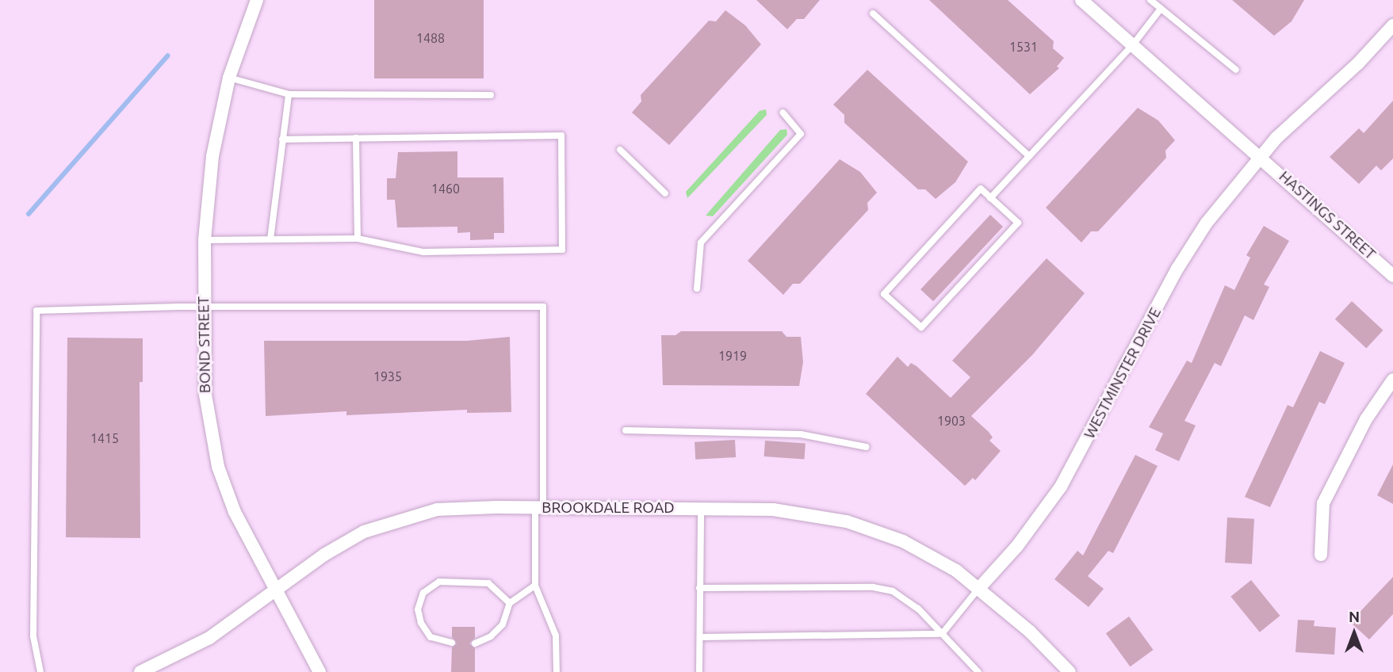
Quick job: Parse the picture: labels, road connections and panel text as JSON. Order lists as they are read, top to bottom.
{
  "streets": {
    "street": [
      "HASTINGS STREET",
      "BOND STREET",
      "WESTMINSTER DRIVE",
      "BROOKDALE ROAD"
    ]
  },
  "crossings": [
    ["HASTINGS STREET", "WESTMINSTER DRIVE"],
    ["BOND STREET", "BROOKDALE ROAD"],
    ["WESTMINSTER DRIVE", "BROOKDALE ROAD"]
  ],
  "house_numbers": [
    "1488",
    "1531",
    "1460",
    "1919",
    "1935",
    "1903",
    "1415"
  ],
  "north": "top"
}
